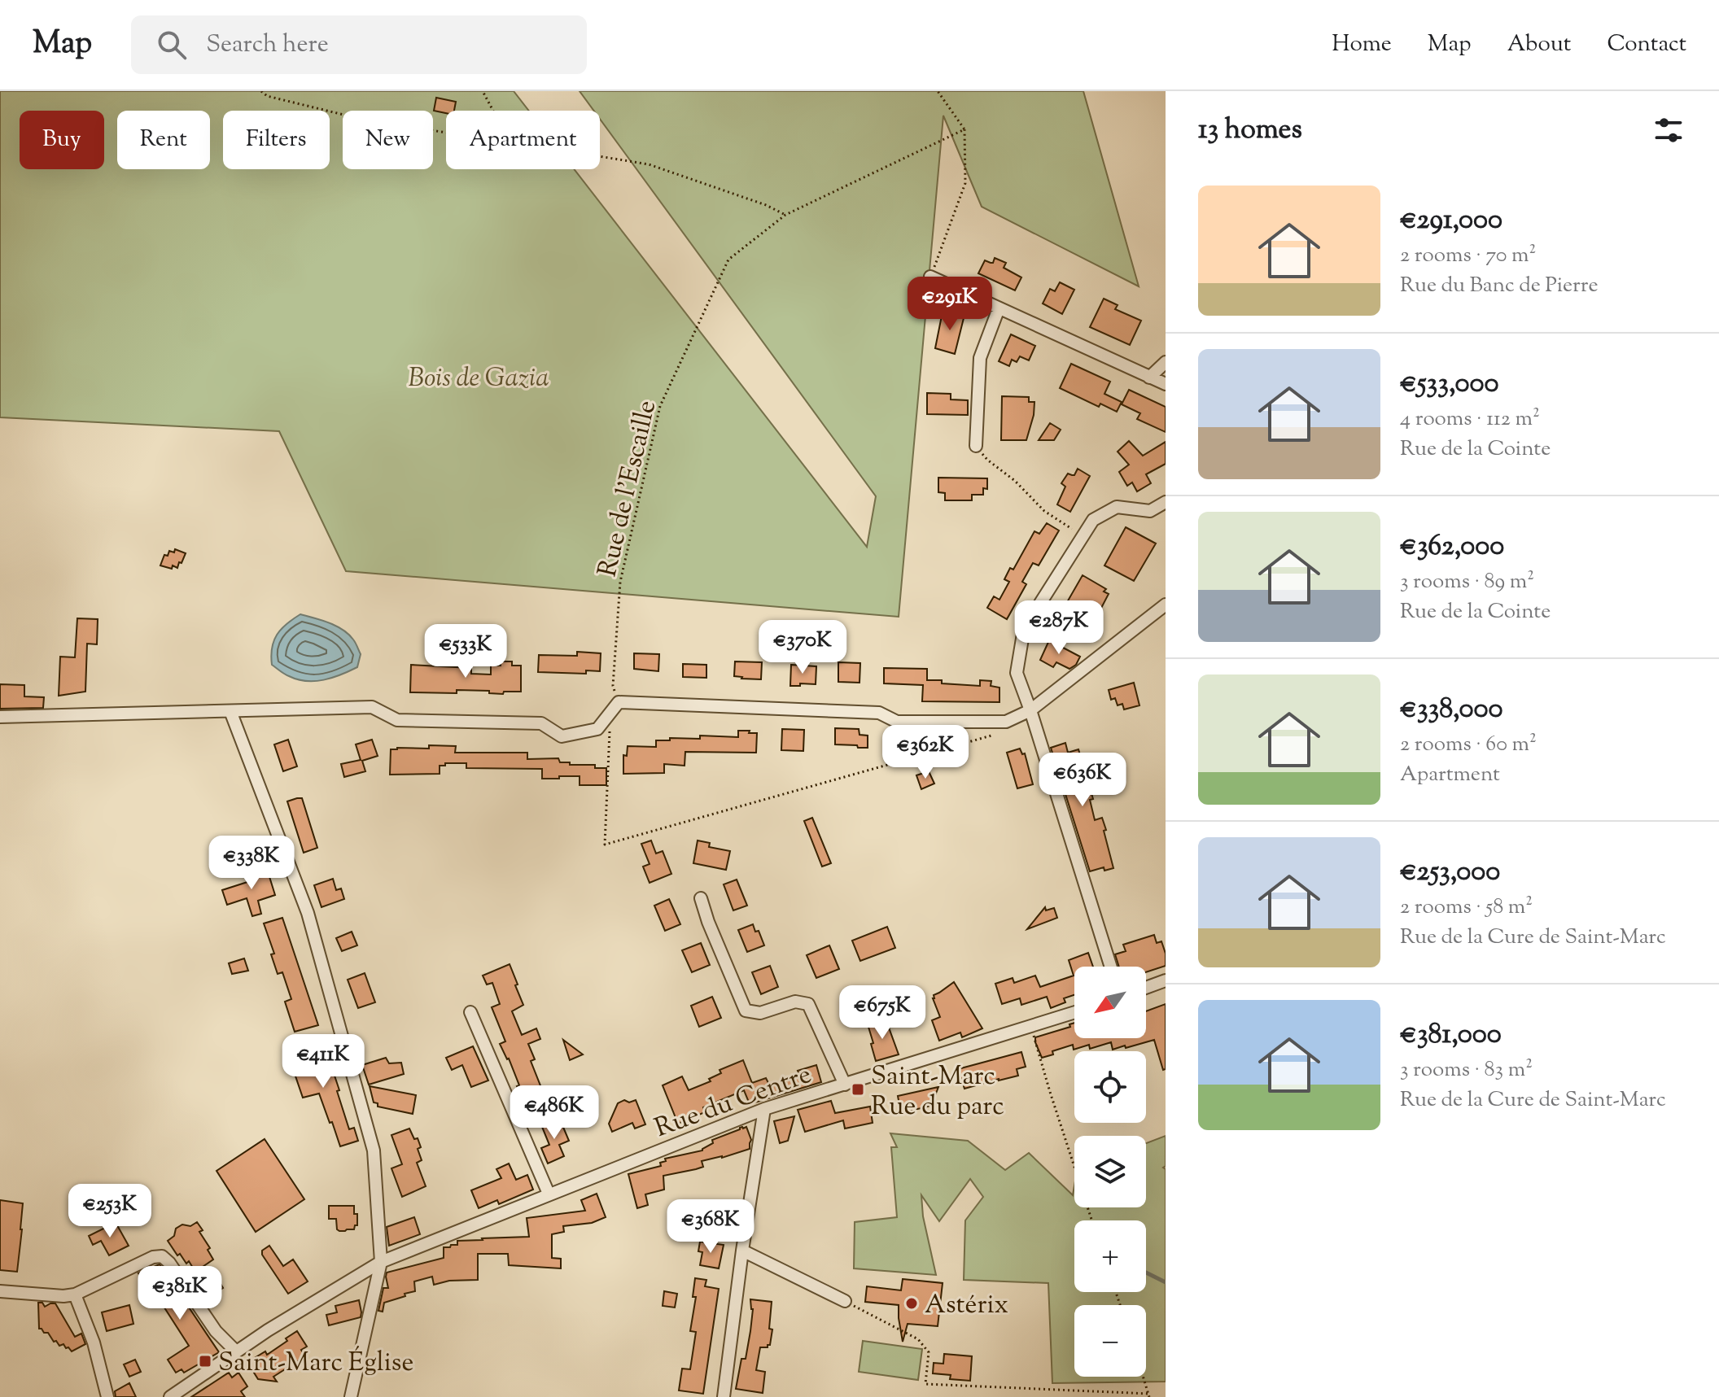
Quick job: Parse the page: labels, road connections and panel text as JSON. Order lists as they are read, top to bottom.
{
  "streets": {
    "street": ["Rue du Centre"],
    "path": ["Rue de l'Escaille"]
  },
  "parks": ["Bois de Gazia"],
  "places": {
    "transit": ["Saint-Marc Rue du parc", "Saint-Marc Église"],
    "other": ["Astérix"]
  },
  "north": "bottom left",
  "page": {
    "header": "Map",
    "search": "Search here",
    "nav": [
      "Home",
      "Map",
      "About",
      "Contact"
    ],
    "heading": "13 homes",
    "chip": [
      "Buy",
      "Rent",
      "Filters",
      "New",
      "Apartment"
    ],
    "list": [
      {
        "name": "€291,000",
        "note": "2 rooms · 70 m² · Rue du Banc de Pierre"
      },
      {
        "name": "€533,000",
        "note": "4 rooms · 112 m² · Rue de la Cointe"
      },
      {
        "name": "€362,000",
        "note": "3 rooms · 89 m² · Rue de la Cointe"
      },
      {
        "name": "€338,000",
        "note": "2 rooms · 60 m² · Apartment"
      },
      {
        "name": "€253,000",
        "note": "2 rooms · 58 m² · Rue de la Cure de Saint-Marc"
      },
      {
        "name": "€381,000",
        "note": "3 rooms · 83 m² · Rue de la Cure de Saint-Marc"
      }
    ],
    "price": [
      "€291K",
      "€287K",
      "€370K",
      "€533K",
      "€362K",
      "€636K",
      "€338K",
      "€675K",
      "€411K",
      "€486K",
      "€253K",
      "€368K",
      "€381K"
    ],
    "map_buttons": ["+", "−"]
  }
}
